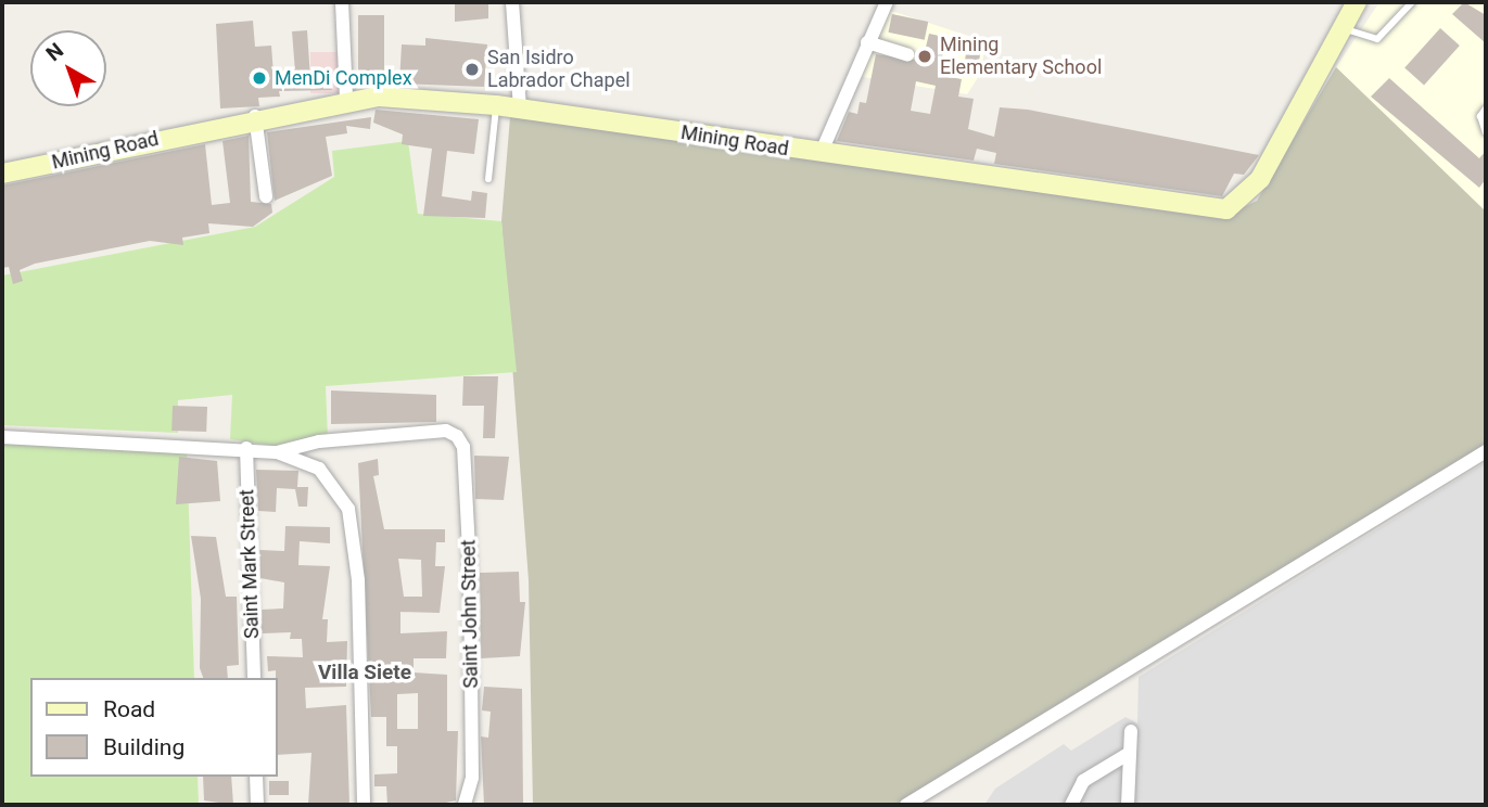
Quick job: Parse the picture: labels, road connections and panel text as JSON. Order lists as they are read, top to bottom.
{
  "streets": {
    "street": ["Mining Road", "Saint Mark Street", "Saint John Street"]
  },
  "districts": ["Villa Siete"],
  "places": ["Mining Elementary School", "San Isidro Labrador Chapel", "MenDi Complex"],
  "legend": ["Road", "Building"],
  "north": "top left"
}
